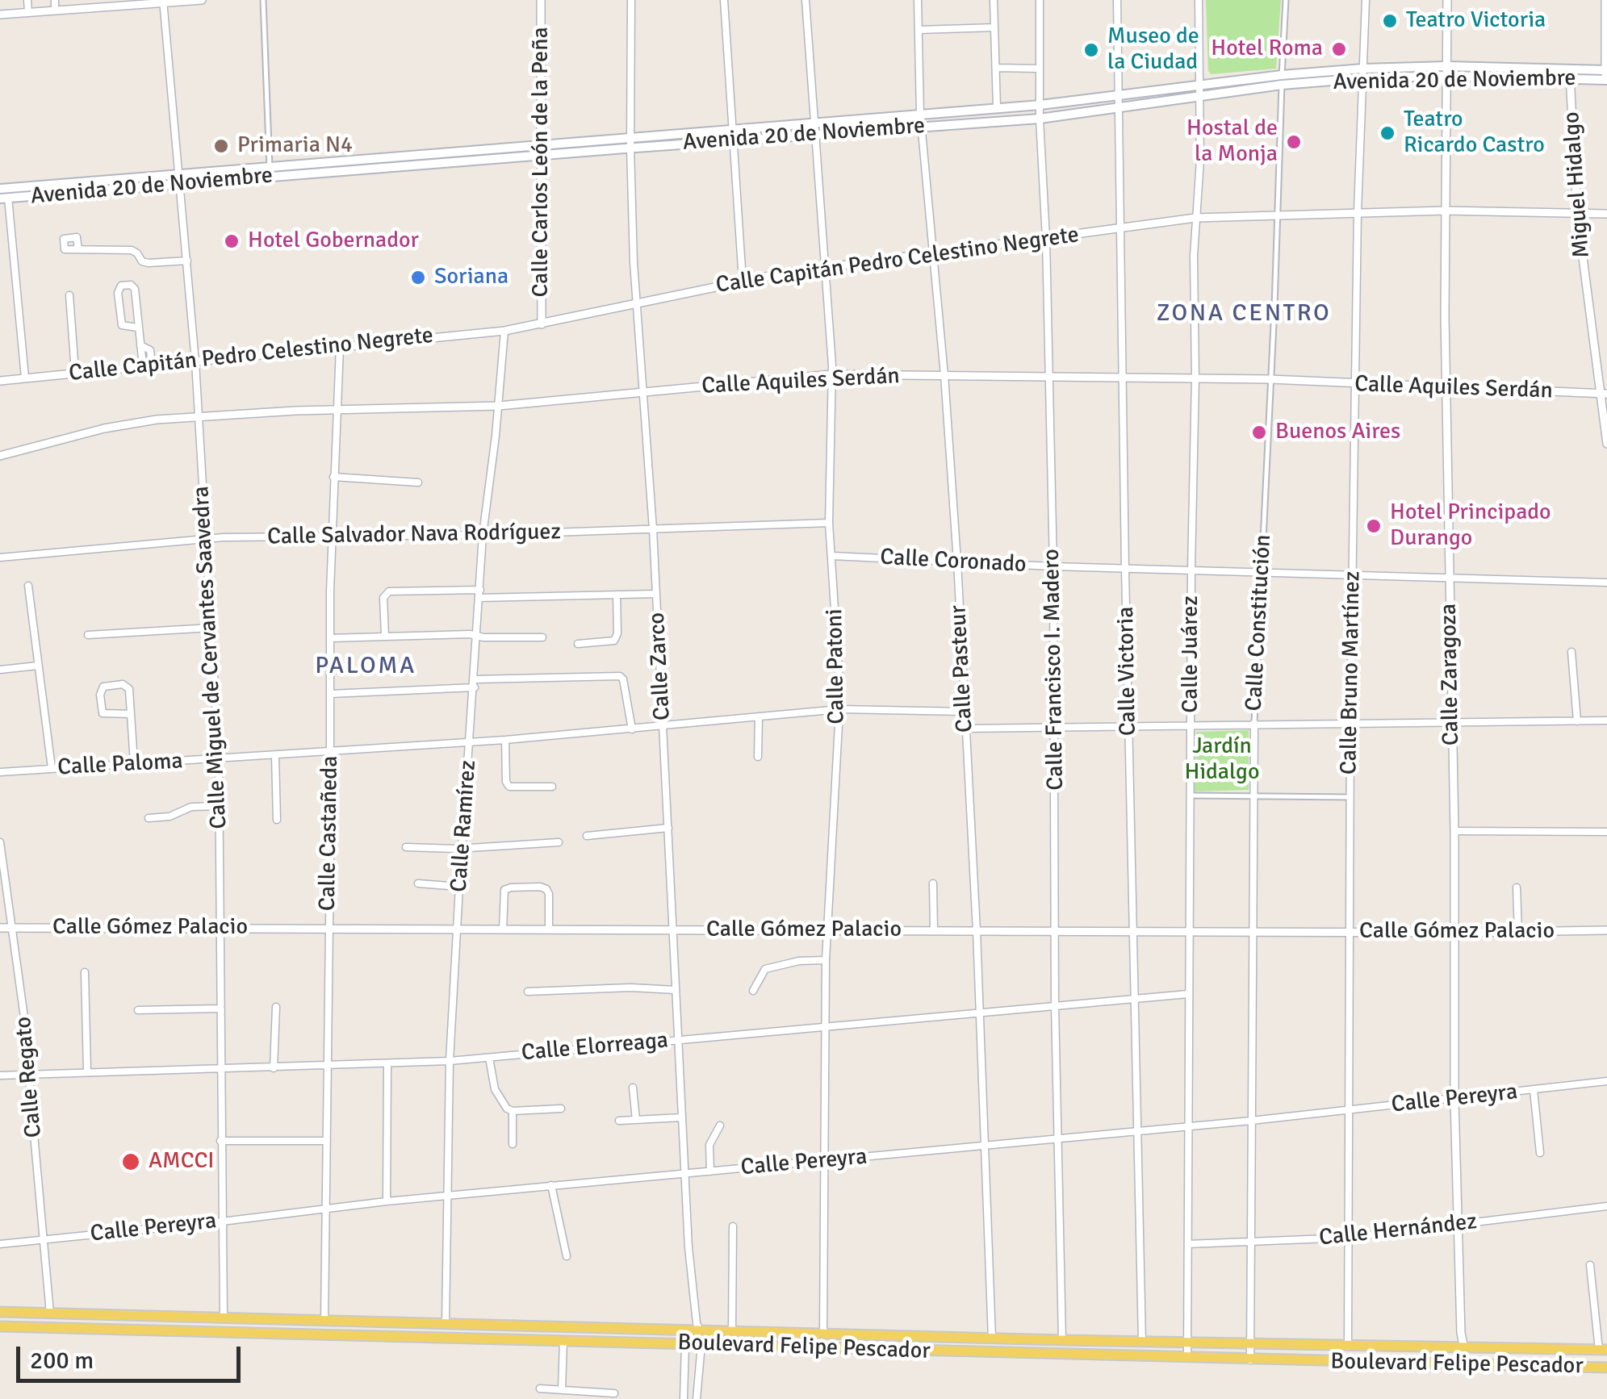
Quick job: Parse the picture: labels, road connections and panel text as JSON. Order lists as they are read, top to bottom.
{
  "streets": {
    "main road": ["Avenida 20 de Noviembre", "Boulevard Felipe Pescador"],
    "street": [
      "Calle Carlos León de la Peña",
      "Miguel Hidalgo",
      "Calle Capitán Pedro Celestino Negrete",
      "Calle Aquiles Serdán",
      "Calle Salvador Nava Rodríguez",
      "Calle Coronado",
      "Calle Constitución",
      "Calle Juárez",
      "Calle Miguel de Cervantes Saavedra",
      "Calle Zarco",
      "Calle Patoni",
      "Calle Pasteur",
      "Calle Francisco I. Madero",
      "Calle Victoria",
      "Calle Bruno Martínez",
      "Calle Zaragoza",
      "Calle Paloma",
      "Calle Ramírez",
      "Calle Castañeda",
      "Calle Gómez Palacio",
      "Calle Elorreaga",
      "Calle Regato",
      "Calle Pereyra",
      "Calle Hernández"
    ]
  },
  "crossings": [
    ["Avenida 20 de Noviembre", "Calle Carlos León de la Peña"],
    ["Avenida 20 de Noviembre", "Miguel Hidalgo"],
    ["Avenida 20 de Noviembre", "Calle Constitución"],
    ["Avenida 20 de Noviembre", "Calle Juárez"],
    ["Avenida 20 de Noviembre", "Calle Miguel de Cervantes Saavedra"],
    ["Avenida 20 de Noviembre", "Calle Zarco"],
    ["Avenida 20 de Noviembre", "Calle Patoni"],
    ["Avenida 20 de Noviembre", "Calle Pasteur"],
    ["Avenida 20 de Noviembre", "Calle Francisco I. Madero"],
    ["Avenida 20 de Noviembre", "Calle Victoria"],
    ["Avenida 20 de Noviembre", "Calle Bruno Martínez"],
    ["Avenida 20 de Noviembre", "Calle Zaragoza"],
    ["Calle Carlos León de la Peña", "Calle Capitán Pedro Celestino Negrete"],
    ["Miguel Hidalgo", "Calle Capitán Pedro Celestino Negrete"],
    ["Miguel Hidalgo", "Calle Aquiles Serdán"],
    ["Calle Capitán Pedro Celestino Negrete", "Calle Constitución"],
    ["Calle Capitán Pedro Celestino Negrete", "Calle Juárez"],
    ["Calle Capitán Pedro Celestino Negrete", "Calle Miguel de Cervantes Saavedra"],
    ["Calle Capitán Pedro Celestino Negrete", "Calle Zarco"],
    ["Calle Capitán Pedro Celestino Negrete", "Calle Patoni"],
    ["Calle Capitán Pedro Celestino Negrete", "Calle Pasteur"],
    ["Calle Capitán Pedro Celestino Negrete", "Calle Francisco I. Madero"],
    ["Calle Capitán Pedro Celestino Negrete", "Calle Victoria"],
    ["Calle Capitán Pedro Celestino Negrete", "Calle Bruno Martínez"],
    ["Calle Capitán Pedro Celestino Negrete", "Calle Zaragoza"],
    ["Calle Capitán Pedro Celestino Negrete", "Calle Ramírez"],
    ["Calle Capitán Pedro Celestino Negrete", "Calle Castañeda"],
    ["Calle Aquiles Serdán", "Calle Constitución"],
    ["Calle Aquiles Serdán", "Calle Juárez"],
    ["Calle Aquiles Serdán", "Calle Miguel de Cervantes Saavedra"],
    ["Calle Aquiles Serdán", "Calle Zarco"],
    ["Calle Aquiles Serdán", "Calle Patoni"],
    ["Calle Aquiles Serdán", "Calle Pasteur"],
    ["Calle Aquiles Serdán", "Calle Francisco I. Madero"],
    ["Calle Aquiles Serdán", "Calle Victoria"],
    ["Calle Aquiles Serdán", "Calle Bruno Martínez"],
    ["Calle Aquiles Serdán", "Calle Zaragoza"],
    ["Calle Aquiles Serdán", "Calle Ramírez"],
    ["Calle Aquiles Serdán", "Calle Castañeda"],
    ["Calle Salvador Nava Rodríguez", "Calle Miguel de Cervantes Saavedra"],
    ["Calle Salvador Nava Rodríguez", "Calle Zarco"],
    ["Calle Salvador Nava Rodríguez", "Calle Patoni"],
    ["Calle Salvador Nava Rodríguez", "Calle Ramírez"],
    ["Calle Salvador Nava Rodríguez", "Calle Castañeda"],
    ["Calle Coronado", "Calle Constitución"],
    ["Calle Coronado", "Calle Juárez"],
    ["Calle Coronado", "Calle Patoni"],
    ["Calle Coronado", "Calle Pasteur"],
    ["Calle Coronado", "Calle Francisco I. Madero"],
    ["Calle Coronado", "Calle Victoria"],
    ["Calle Coronado", "Calle Bruno Martínez"],
    ["Calle Coronado", "Calle Zaragoza"],
    ["Calle Constitución", "Calle Gómez Palacio"],
    ["Calle Constitución", "Calle Pereyra"],
    ["Calle Constitución", "Calle Hernández"],
    ["Calle Constitución", "Boulevard Felipe Pescador"],
    ["Calle Juárez", "Calle Gómez Palacio"],
    ["Calle Juárez", "Calle Elorreaga"],
    ["Calle Juárez", "Calle Pereyra"],
    ["Calle Juárez", "Calle Hernández"],
    ["Calle Juárez", "Boulevard Felipe Pescador"],
    ["Calle Miguel de Cervantes Saavedra", "Calle Paloma"],
    ["Calle Miguel de Cervantes Saavedra", "Calle Gómez Palacio"],
    ["Calle Miguel de Cervantes Saavedra", "Calle Elorreaga"],
    ["Calle Miguel de Cervantes Saavedra", "Calle Pereyra"],
    ["Calle Miguel de Cervantes Saavedra", "Boulevard Felipe Pescador"],
    ["Calle Zarco", "Calle Paloma"],
    ["Calle Zarco", "Calle Gómez Palacio"],
    ["Calle Zarco", "Calle Elorreaga"],
    ["Calle Zarco", "Calle Pereyra"],
    ["Calle Zarco", "Boulevard Felipe Pescador"],
    ["Calle Patoni", "Calle Paloma"],
    ["Calle Patoni", "Calle Gómez Palacio"],
    ["Calle Patoni", "Calle Elorreaga"],
    ["Calle Patoni", "Calle Pereyra"],
    ["Calle Patoni", "Boulevard Felipe Pescador"],
    ["Calle Pasteur", "Calle Paloma"],
    ["Calle Pasteur", "Calle Gómez Palacio"],
    ["Calle Pasteur", "Calle Elorreaga"],
    ["Calle Pasteur", "Calle Pereyra"],
    ["Calle Pasteur", "Boulevard Felipe Pescador"],
    ["Calle Francisco I. Madero", "Calle Gómez Palacio"],
    ["Calle Francisco I. Madero", "Calle Elorreaga"],
    ["Calle Francisco I. Madero", "Calle Pereyra"],
    ["Calle Francisco I. Madero", "Boulevard Felipe Pescador"],
    ["Calle Victoria", "Calle Gómez Palacio"],
    ["Calle Victoria", "Calle Elorreaga"],
    ["Calle Victoria", "Calle Pereyra"],
    ["Calle Victoria", "Boulevard Felipe Pescador"],
    ["Calle Bruno Martínez", "Calle Gómez Palacio"],
    ["Calle Bruno Martínez", "Calle Pereyra"],
    ["Calle Bruno Martínez", "Calle Hernández"],
    ["Calle Bruno Martínez", "Boulevard Felipe Pescador"],
    ["Calle Zaragoza", "Calle Gómez Palacio"],
    ["Calle Zaragoza", "Calle Pereyra"],
    ["Calle Zaragoza", "Calle Hernández"],
    ["Calle Zaragoza", "Boulevard Felipe Pescador"],
    ["Calle Paloma", "Calle Ramírez"],
    ["Calle Paloma", "Calle Castañeda"],
    ["Calle Ramírez", "Calle Gómez Palacio"],
    ["Calle Ramírez", "Calle Elorreaga"],
    ["Calle Ramírez", "Calle Pereyra"],
    ["Calle Ramírez", "Boulevard Felipe Pescador"],
    ["Calle Castañeda", "Calle Gómez Palacio"],
    ["Calle Castañeda", "Calle Elorreaga"],
    ["Calle Castañeda", "Calle Pereyra"],
    ["Calle Castañeda", "Boulevard Felipe Pescador"],
    ["Calle Gómez Palacio", "Calle Regato"],
    ["Calle Elorreaga", "Calle Regato"],
    ["Calle Regato", "Calle Pereyra"],
    ["Calle Regato", "Boulevard Felipe Pescador"]
  ],
  "districts": ["ZONA CENTRO", "PALOMA"],
  "parks": ["Jardín Hidalgo"],
  "places": [
    "Teatro Victoria",
    "Hotel Roma",
    "Museo de la Ciudad",
    "Teatro Ricardo Castro",
    "Hostal de la Monja",
    "Primaria N4",
    "Hotel Gobernador",
    "Soriana",
    "Buenos Aires",
    "Hotel Principado Durango",
    "AMCCI"
  ],
  "scale_bar": "200 m"
}
